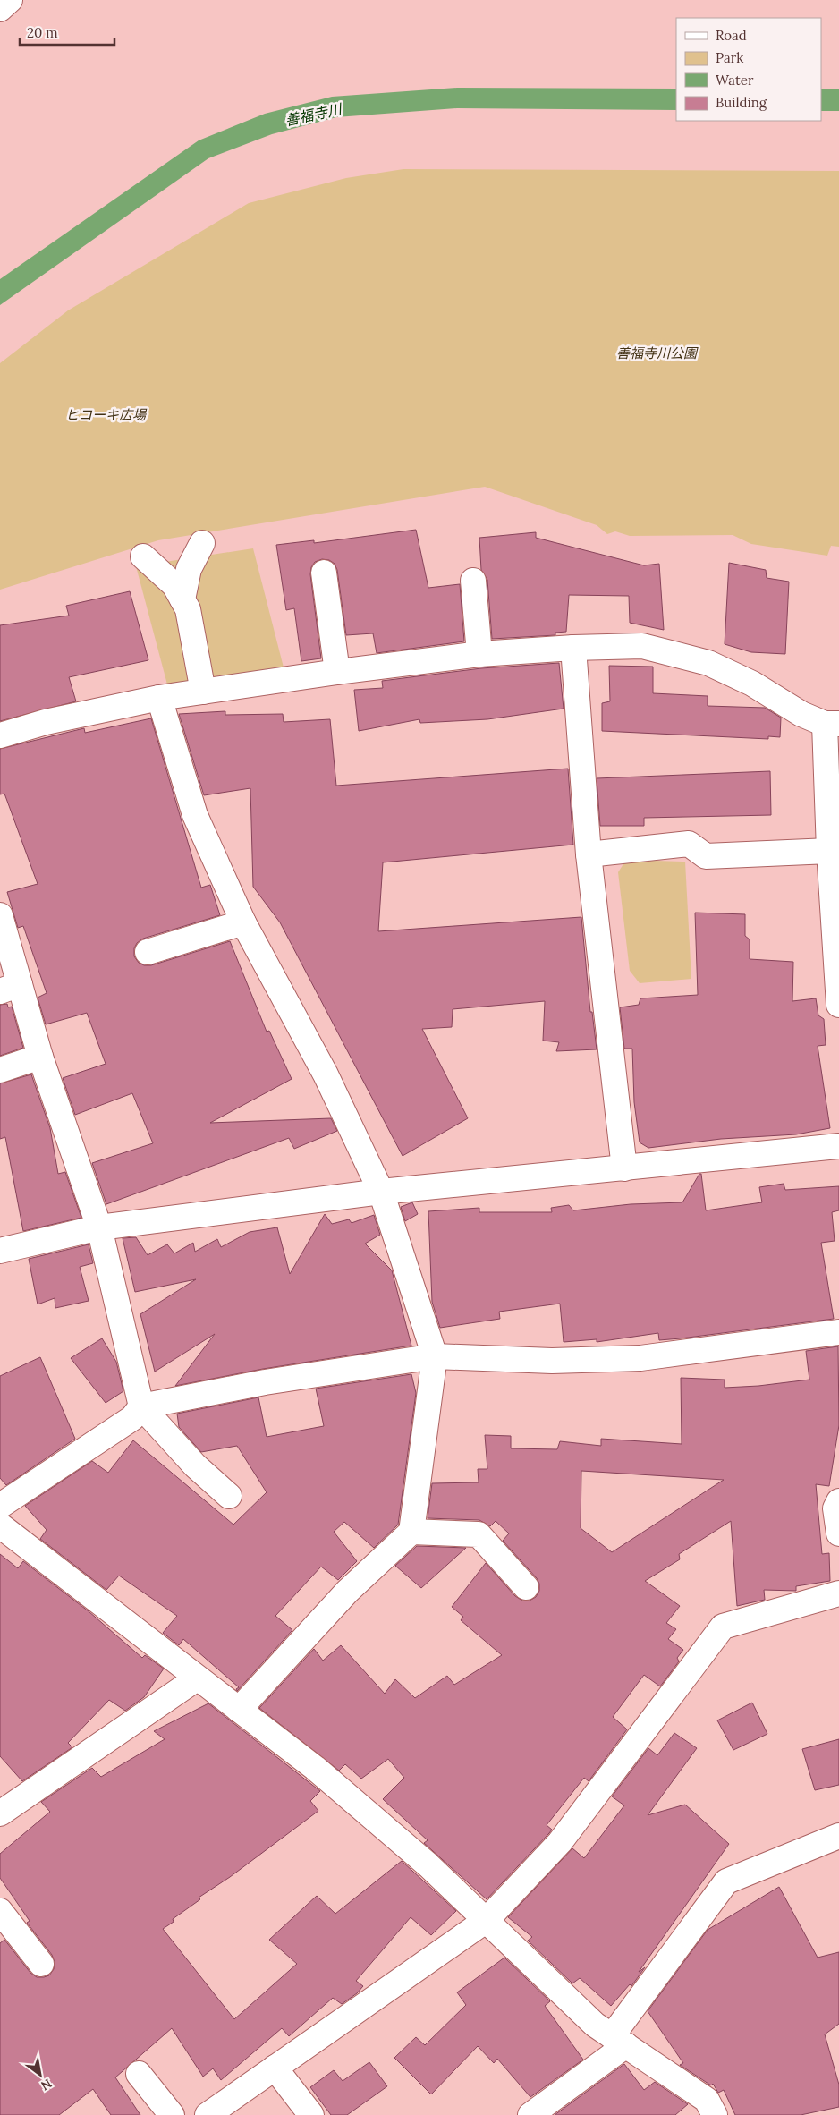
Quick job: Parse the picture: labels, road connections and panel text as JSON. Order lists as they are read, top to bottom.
{
  "water": ["善福寺川"],
  "parks": ["善福寺川公園", "ヒコーキ広場"],
  "legend": [
    "Road",
    "Park",
    "Water",
    "Building"
  ],
  "scale_bar": "20 m",
  "north": "bottom right"
}
